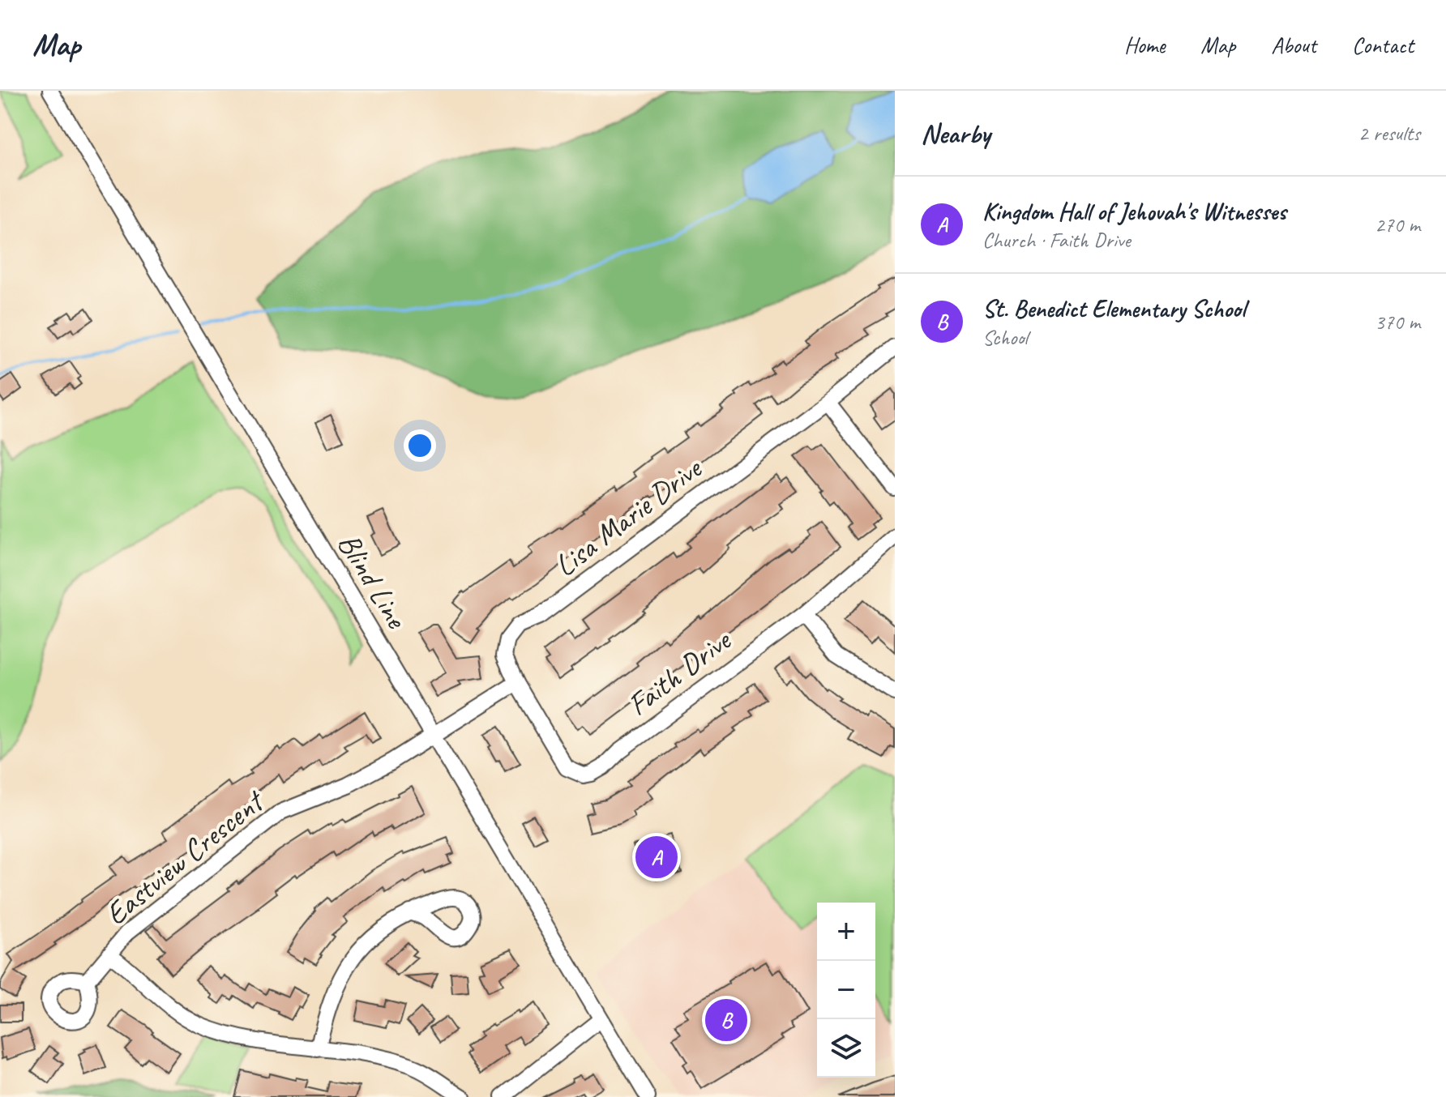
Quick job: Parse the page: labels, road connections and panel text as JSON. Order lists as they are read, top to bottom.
{
  "streets": {
    "street": [
      "Lisa Marie Drive",
      "Blind Line",
      "Faith Drive",
      "Eastview Crescent"
    ]
  },
  "crossings": [
    ["Lisa Marie Drive", "Faith Drive"],
    ["Blind Line", "Eastview Crescent"]
  ],
  "page": {
    "header": "Map",
    "nav": [
      "Home",
      "Map",
      "About",
      "Contact"
    ],
    "heading": ["Nearby", "2 results"],
    "list": [
      {
        "mark": "A",
        "name": "Kingdom Hall of Jehovah's Witnesses",
        "note": "Church · Faith Drive",
        "value": "270 m"
      },
      {
        "mark": "B",
        "name": "St. Benedict Elementary School",
        "note": "School",
        "value": "370 m"
      }
    ],
    "pins": ["A", "B"],
    "map_buttons": ["+", "−"]
  }
}
